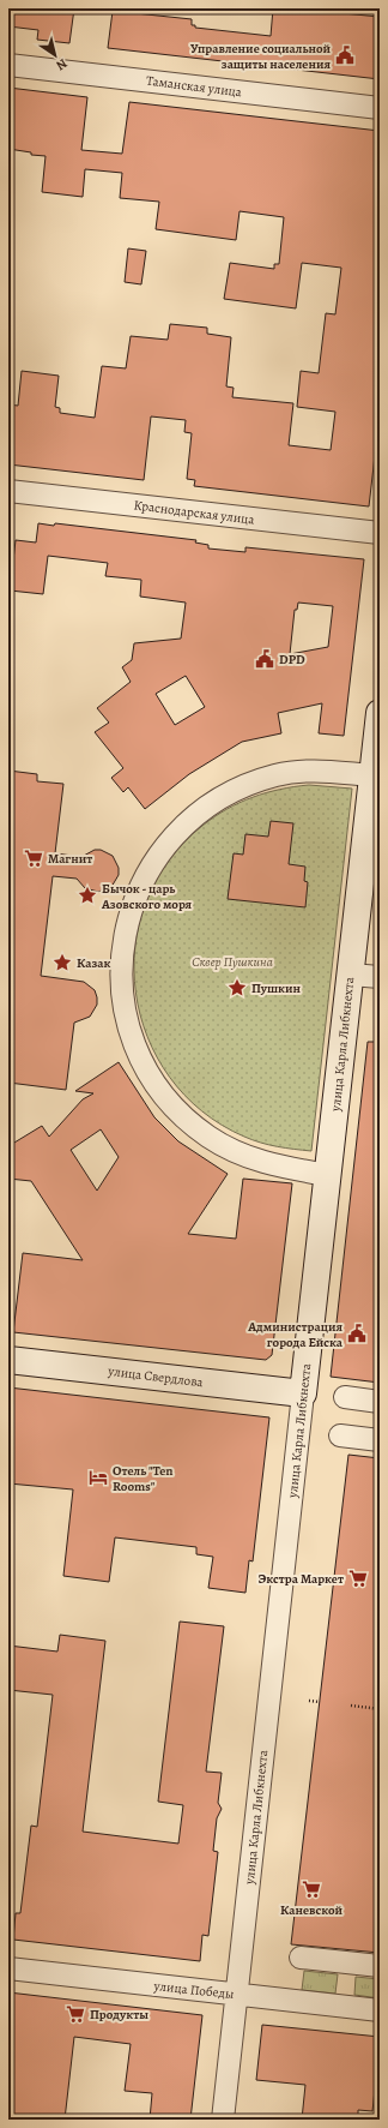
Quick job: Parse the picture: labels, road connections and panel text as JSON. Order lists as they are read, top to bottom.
{
  "streets": {
    "street": [
      "Таманская улица",
      "Краснодарская улица",
      "улица Карла Либкнехта",
      "улица Свердлова",
      "улица Победы"
    ]
  },
  "crossings": [
    ["улица Карла Либкнехта", "улица Свердлова"],
    ["улица Карла Либкнехта", "улица Победы"]
  ],
  "parks": ["Сквер Пушкина"],
  "places": {
    "public building": ["Управление социальной защиты населения", "DPD", "Администрация города Ейска"],
    "supermarket": [
      "Магнит",
      "Экстра Маркет",
      "Каневской",
      "Продукты"
    ],
    "place": ["Бычок - царь Азовского моря", "Казак", "Пушкин"],
    "hotel": ["Отель \"Ten Rooms\""]
  },
  "north": "bottom right"
}
